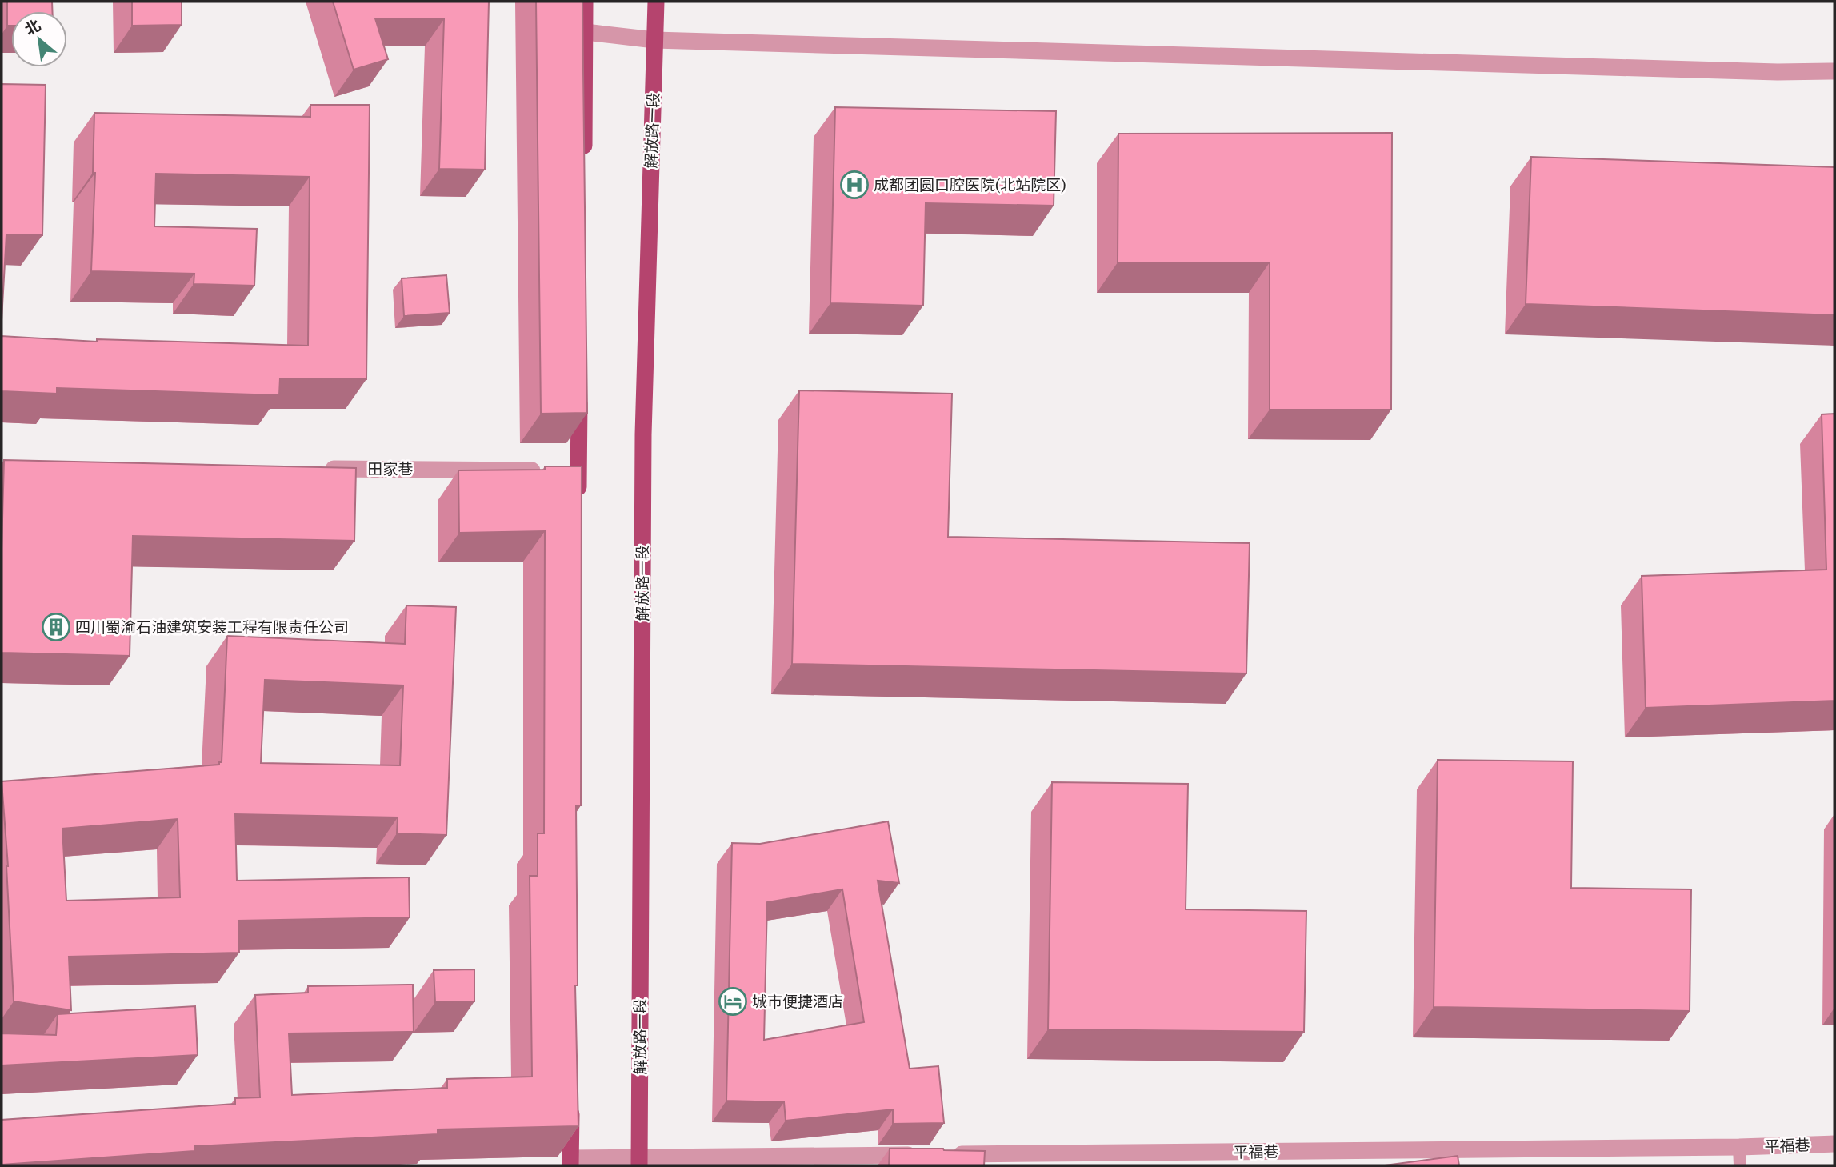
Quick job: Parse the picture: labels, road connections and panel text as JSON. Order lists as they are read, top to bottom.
{
  "streets": {
    "main road": ["解放路一段"],
    "street": ["田家巷", "平福巷"]
  },
  "places": {
    "hospital": ["成都团圆口腔医院(北站院区)"],
    "building": ["四川蜀渝石油建筑安装工程有限责任公司"],
    "hotel": ["城市便捷酒店"]
  },
  "north": "top left"
}
